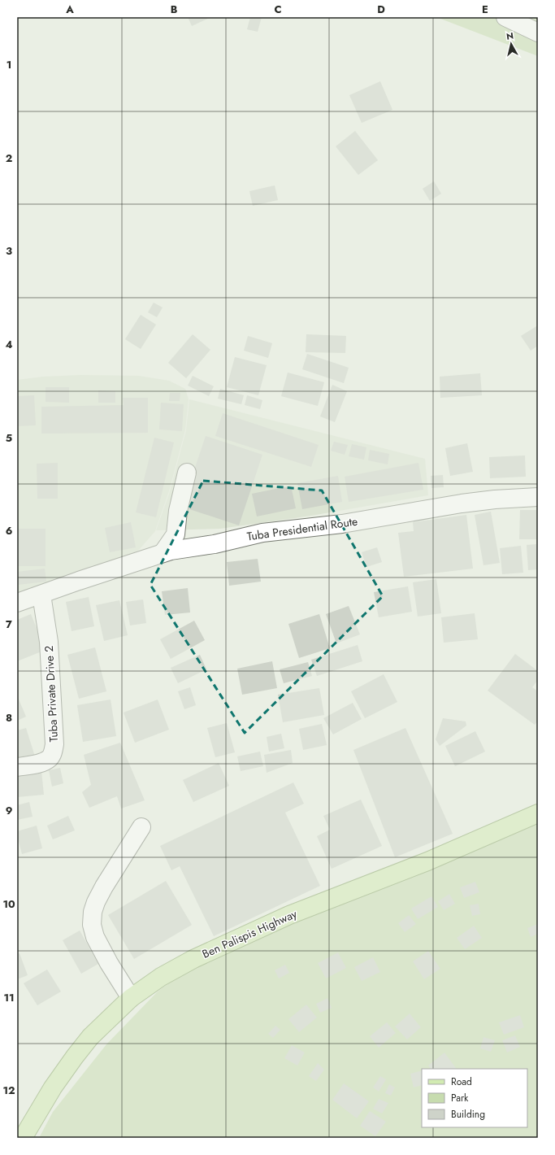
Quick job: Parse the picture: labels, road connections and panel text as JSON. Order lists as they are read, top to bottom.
{
  "streets": {
    "main road": ["Ben Palispis Highway"],
    "street": ["Tuba Presidential Route", "Tuba Private Drive 2"]
  },
  "crossings": [
    ["Tuba Presidential Route", "Tuba Private Drive 2"]
  ],
  "legend": ["Road", "Park", "Building"],
  "north": "top",
  "grid": {
    "columns": [
      "A",
      "B",
      "C",
      "D",
      "E"
    ],
    "rows": [
      "1",
      "2",
      "3",
      "4",
      "5",
      "6",
      "7",
      "8",
      "9",
      "10",
      "11",
      "12"
    ]
  }
}
